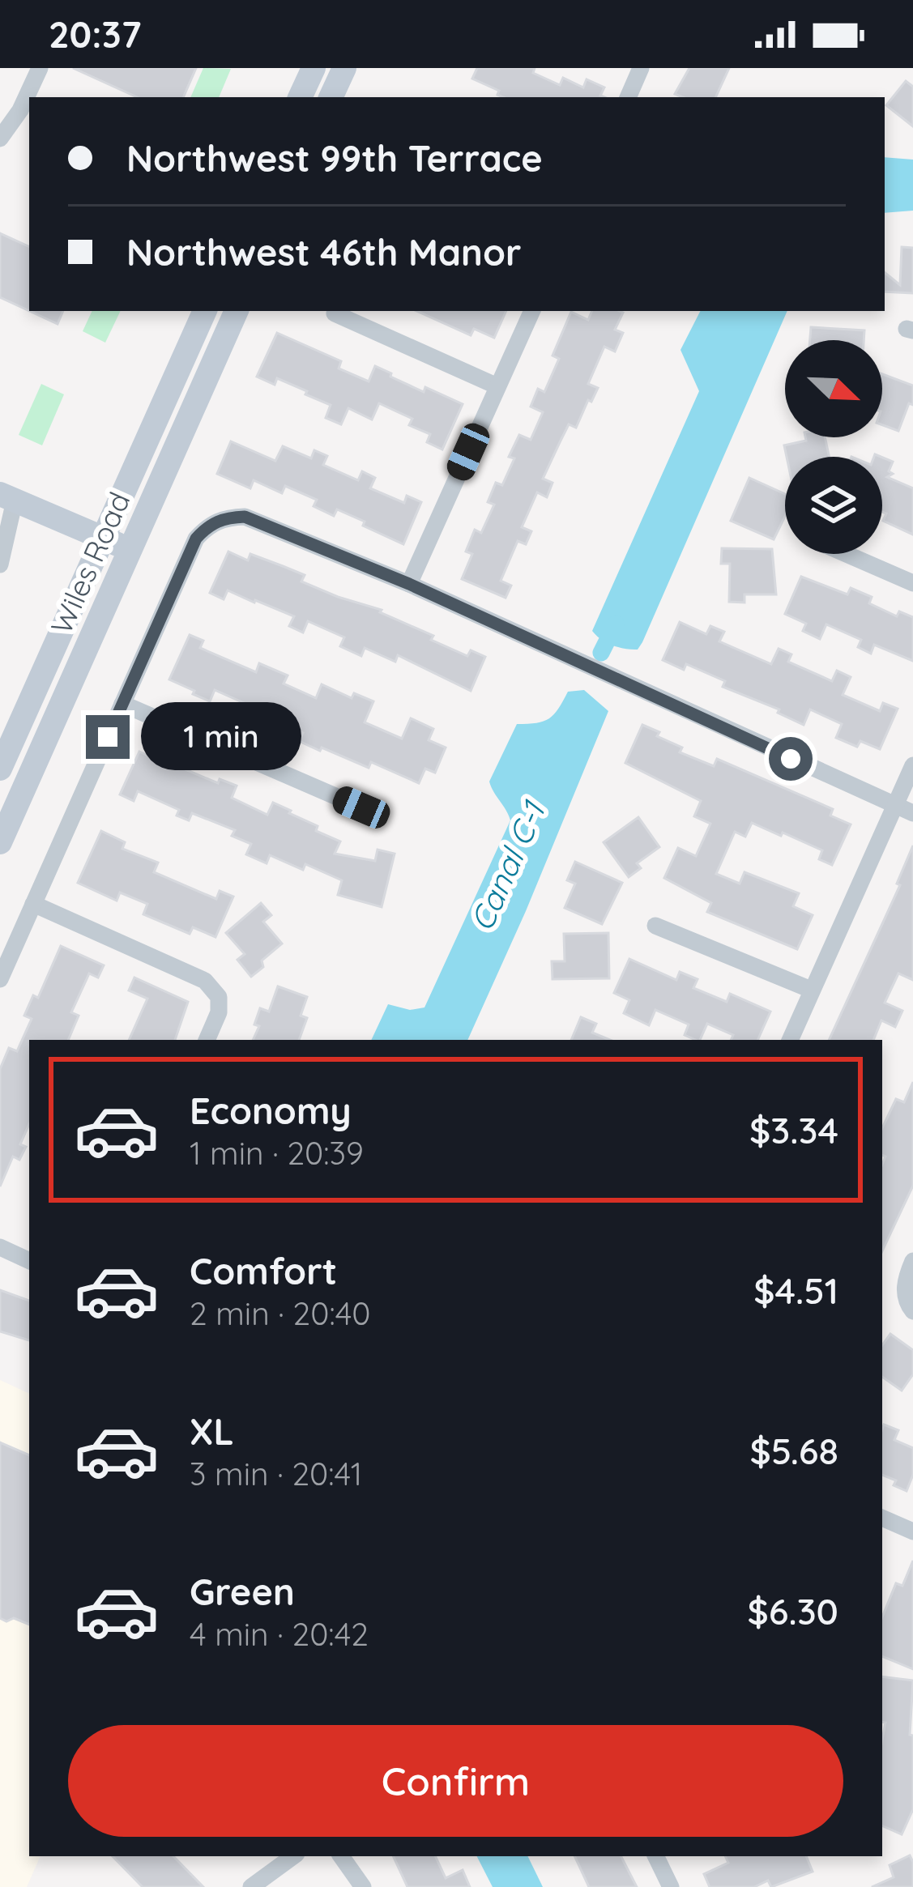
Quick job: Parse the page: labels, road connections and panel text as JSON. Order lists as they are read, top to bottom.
{
  "streets": {
    "main road": ["Wiles Road"]
  },
  "water": ["Canal C-1"],
  "north": "bottom right",
  "page": {
    "status": "20:37",
    "banner": ["Northwest 99th Terrace", "Northwest 46th Manor"],
    "bubble": "1 min",
    "list": [
      {
        "name": "Economy",
        "note": "1 min · 20:39",
        "value": "$3.34"
      },
      {
        "name": "Comfort",
        "note": "2 min · 20:40",
        "value": "$4.51"
      },
      {
        "name": "XL",
        "note": "3 min · 20:41",
        "value": "$5.68"
      },
      {
        "name": "Green",
        "note": "4 min · 20:42",
        "value": "$6.30"
      }
    ],
    "buttons": "Confirm"
  }
}
